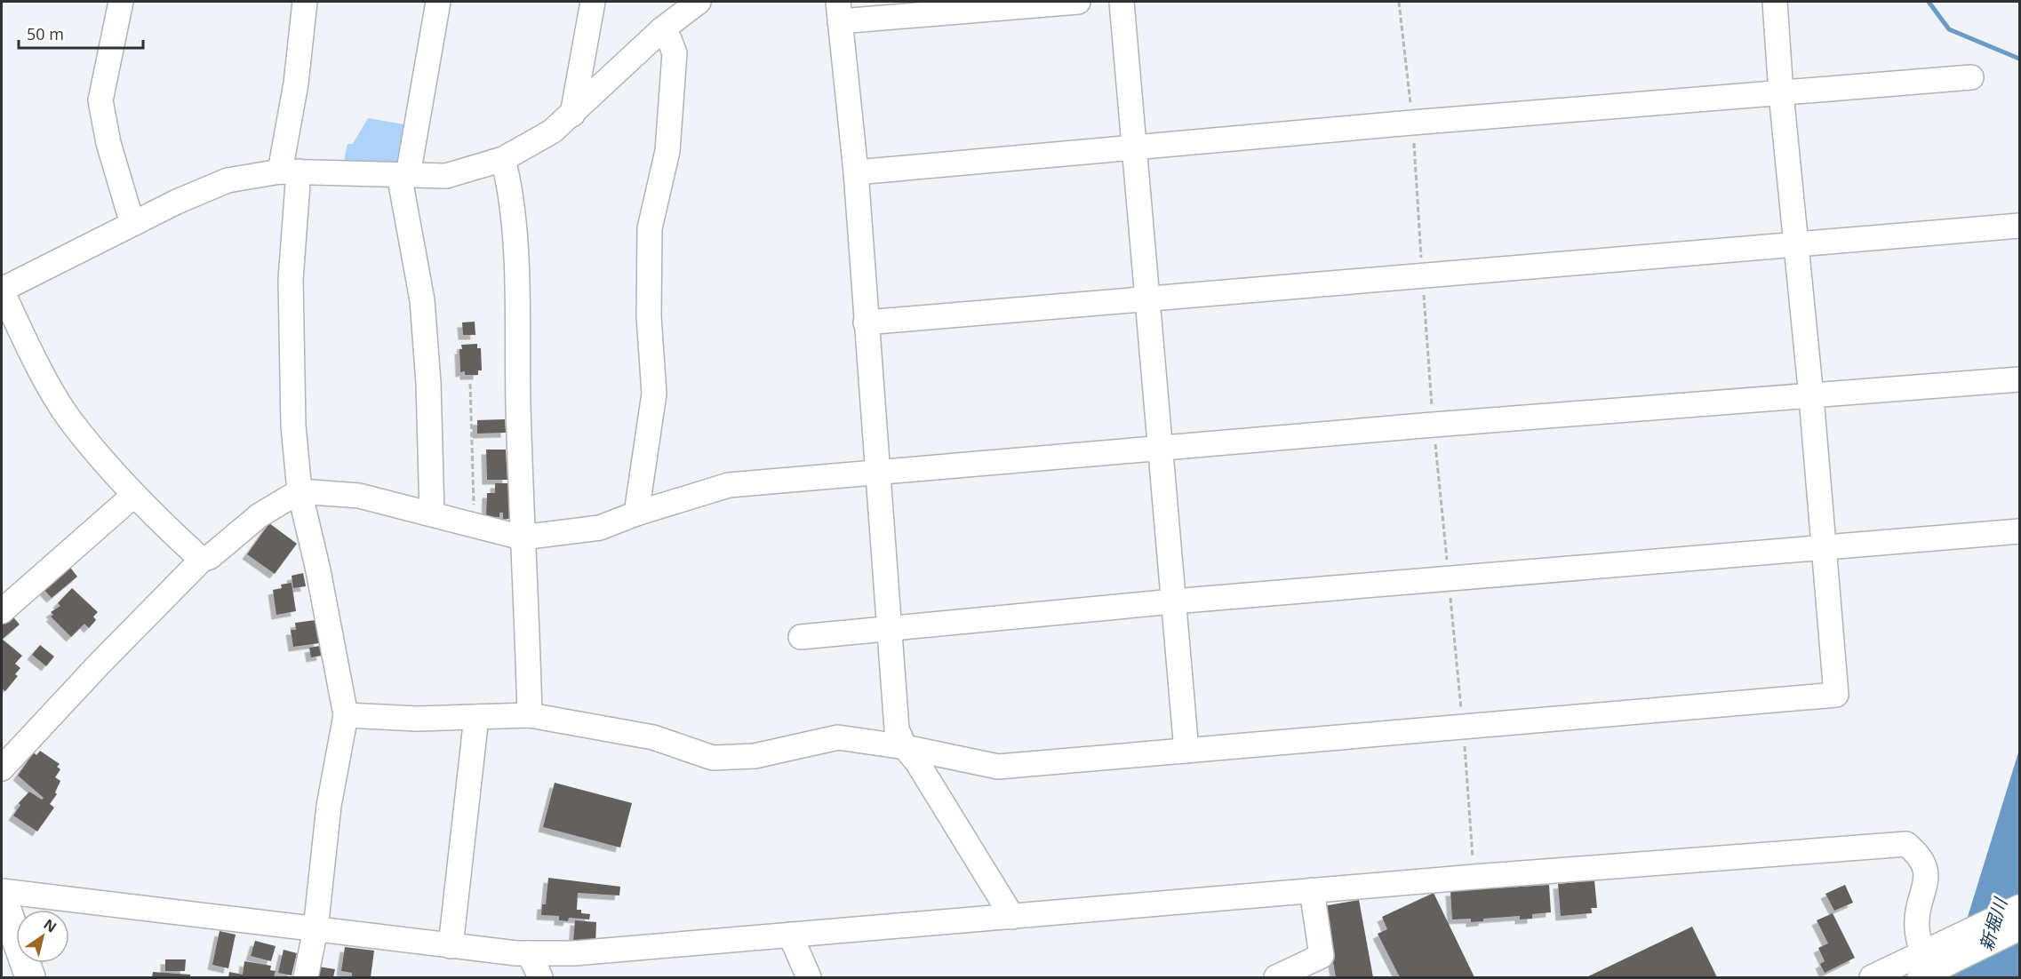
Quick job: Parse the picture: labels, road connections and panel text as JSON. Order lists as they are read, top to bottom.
{
  "water": ["新堀川"],
  "scale_bar": "50 m",
  "north": "top right"
}
